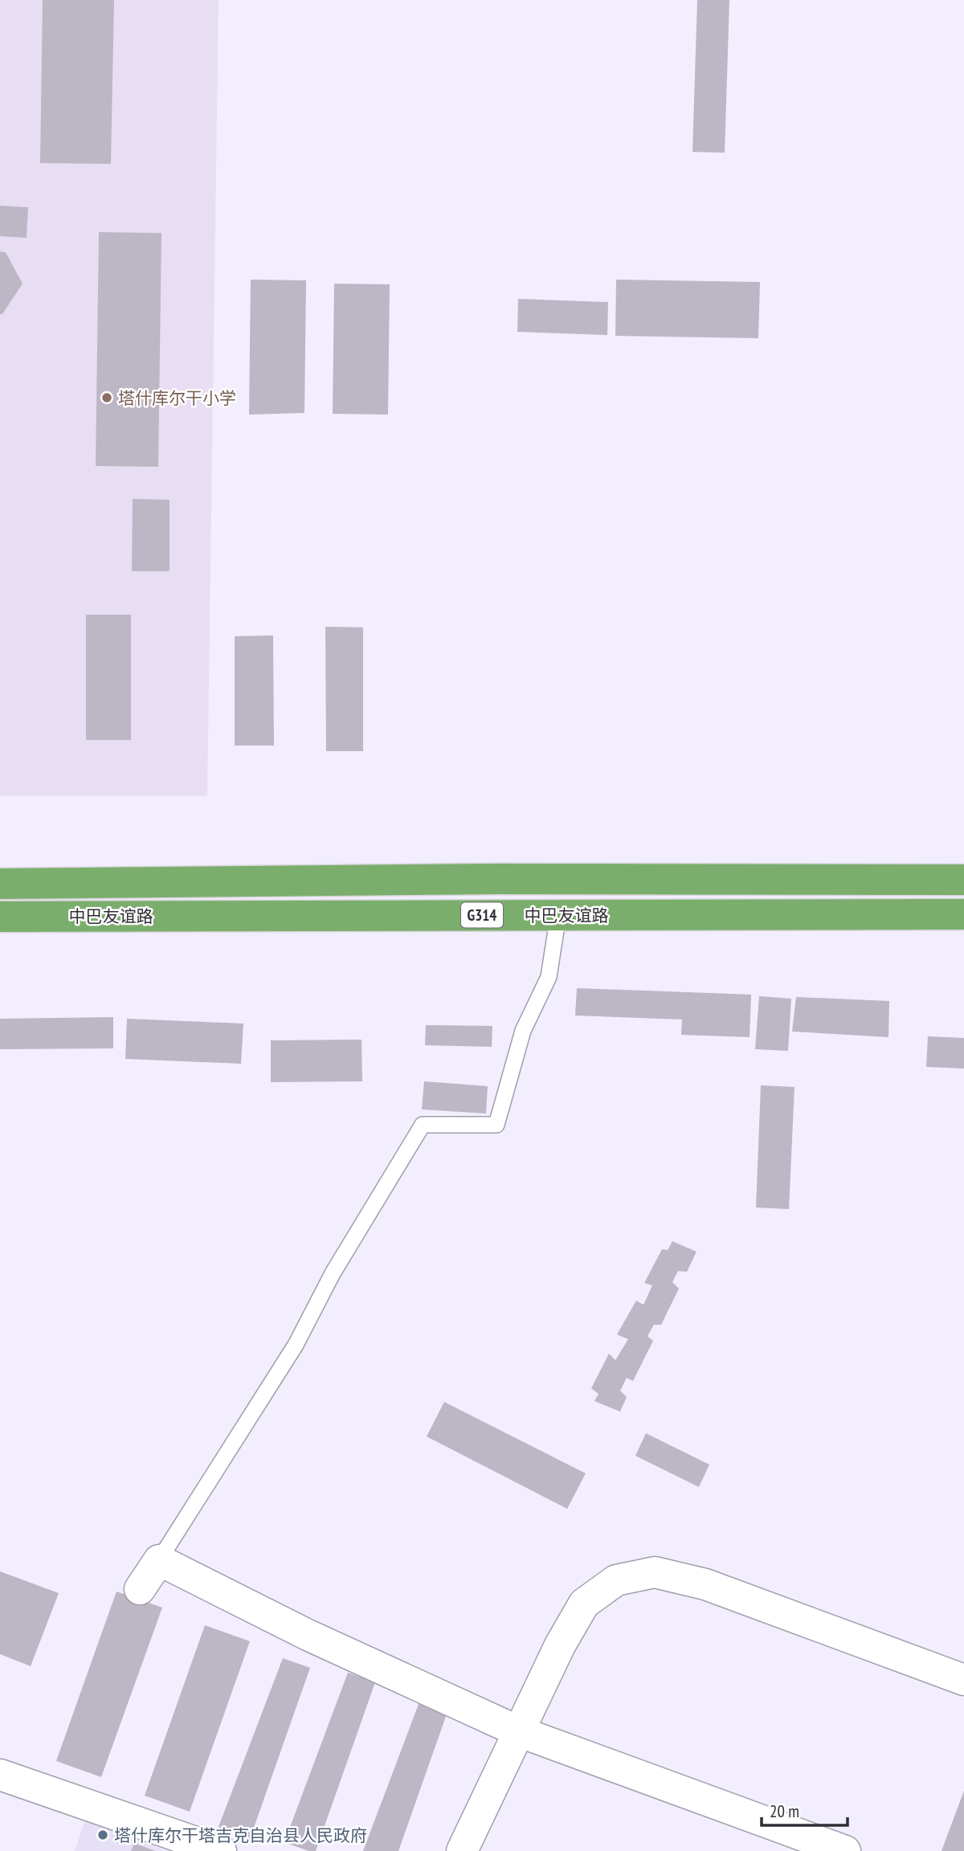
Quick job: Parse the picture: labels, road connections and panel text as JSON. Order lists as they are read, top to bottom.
{
  "streets": {
    "highway": ["G314", "中巴友谊路"]
  },
  "places": ["塔什库尔干小学", "塔什库尔干塔吉克自治县人民政府"],
  "scale_bar": "20 m"
}
